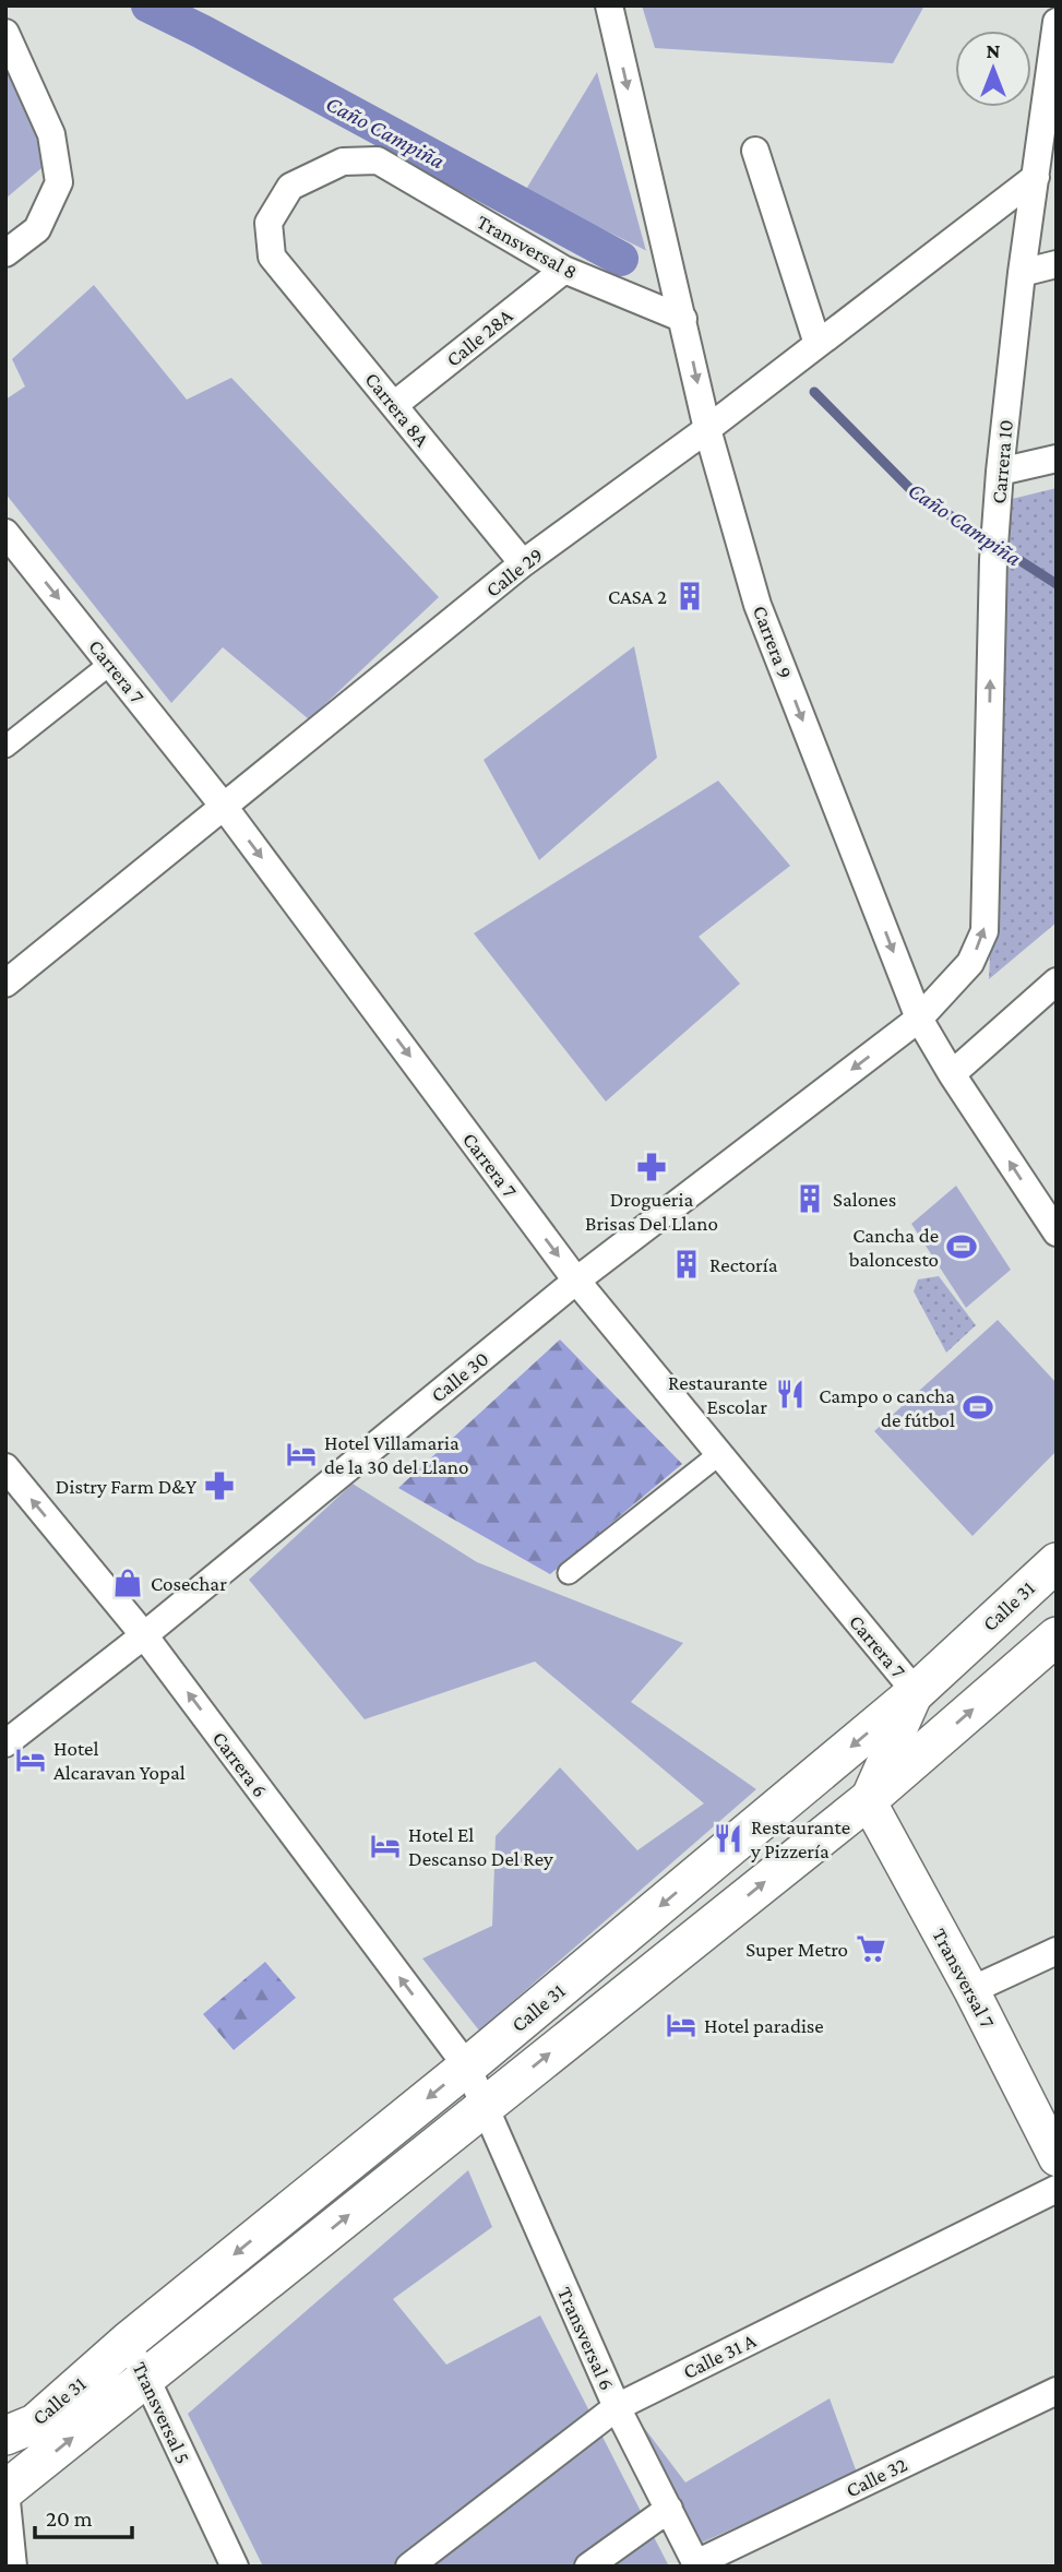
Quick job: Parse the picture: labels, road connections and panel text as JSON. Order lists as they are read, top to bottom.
{
  "streets": {
    "main road": ["Calle 31"],
    "street": [
      "Transversal 8",
      "Calle 28A",
      "Carrera 8A",
      "Carrera 10",
      "Calle 29",
      "Carrera 9",
      "Carrera 7",
      "Calle 30",
      "Carrera 6",
      "Transversal 7",
      "Transversal 6",
      "Calle 31 A",
      "Transversal 5",
      "Calle 32"
    ]
  },
  "crossings": [
    ["Transversal 8", "Calle 28A"],
    ["Transversal 8", "Carrera 8A"],
    ["Transversal 8", "Carrera 9"],
    ["Calle 28A", "Carrera 8A"],
    ["Carrera 8A", "Calle 29"],
    ["Carrera 10", "Calle 29"],
    ["Carrera 10", "Carrera 9"],
    ["Carrera 10", "Calle 30"],
    ["Calle 29", "Carrera 9"],
    ["Calle 29", "Carrera 7"],
    ["Carrera 9", "Calle 30"],
    ["Carrera 7", "Calle 30"],
    ["Carrera 7", "Calle 31"],
    ["Carrera 7", "Transversal 7"],
    ["Calle 30", "Carrera 6"],
    ["Calle 31", "Carrera 6"],
    ["Calle 31", "Transversal 7"],
    ["Calle 31", "Transversal 6"],
    ["Calle 31", "Transversal 5"],
    ["Carrera 6", "Transversal 6"],
    ["Transversal 6", "Calle 31 A"],
    ["Transversal 6", "Calle 32"]
  ],
  "one_way": [
    "Carrera 10",
    "Carrera 7",
    "Calle 30",
    "Carrera 6"
  ],
  "water": ["Caño Campiña"],
  "places": {
    "building": ["CASA 2", "Salones", "Rectoría"],
    "pharmacy": ["Drogueria Brisas Del Llano", "Distry Farm D&Y"],
    "sports": ["Cancha de baloncesto", "Campo o cancha de fútbol"],
    "restaurant": ["Restaurante Escolar", "Restaurante y Pizzería"],
    "hotel": [
      "Hotel Villamaria de la 30 del Llano",
      "Hotel Alcaravan Yopal",
      "Hotel El Descanso Del Rey",
      "Hotel paradise"
    ],
    "shop": ["Cosechar"],
    "supermarket": ["Super Metro"]
  },
  "scale_bar": "20 m",
  "north": "top"
}
